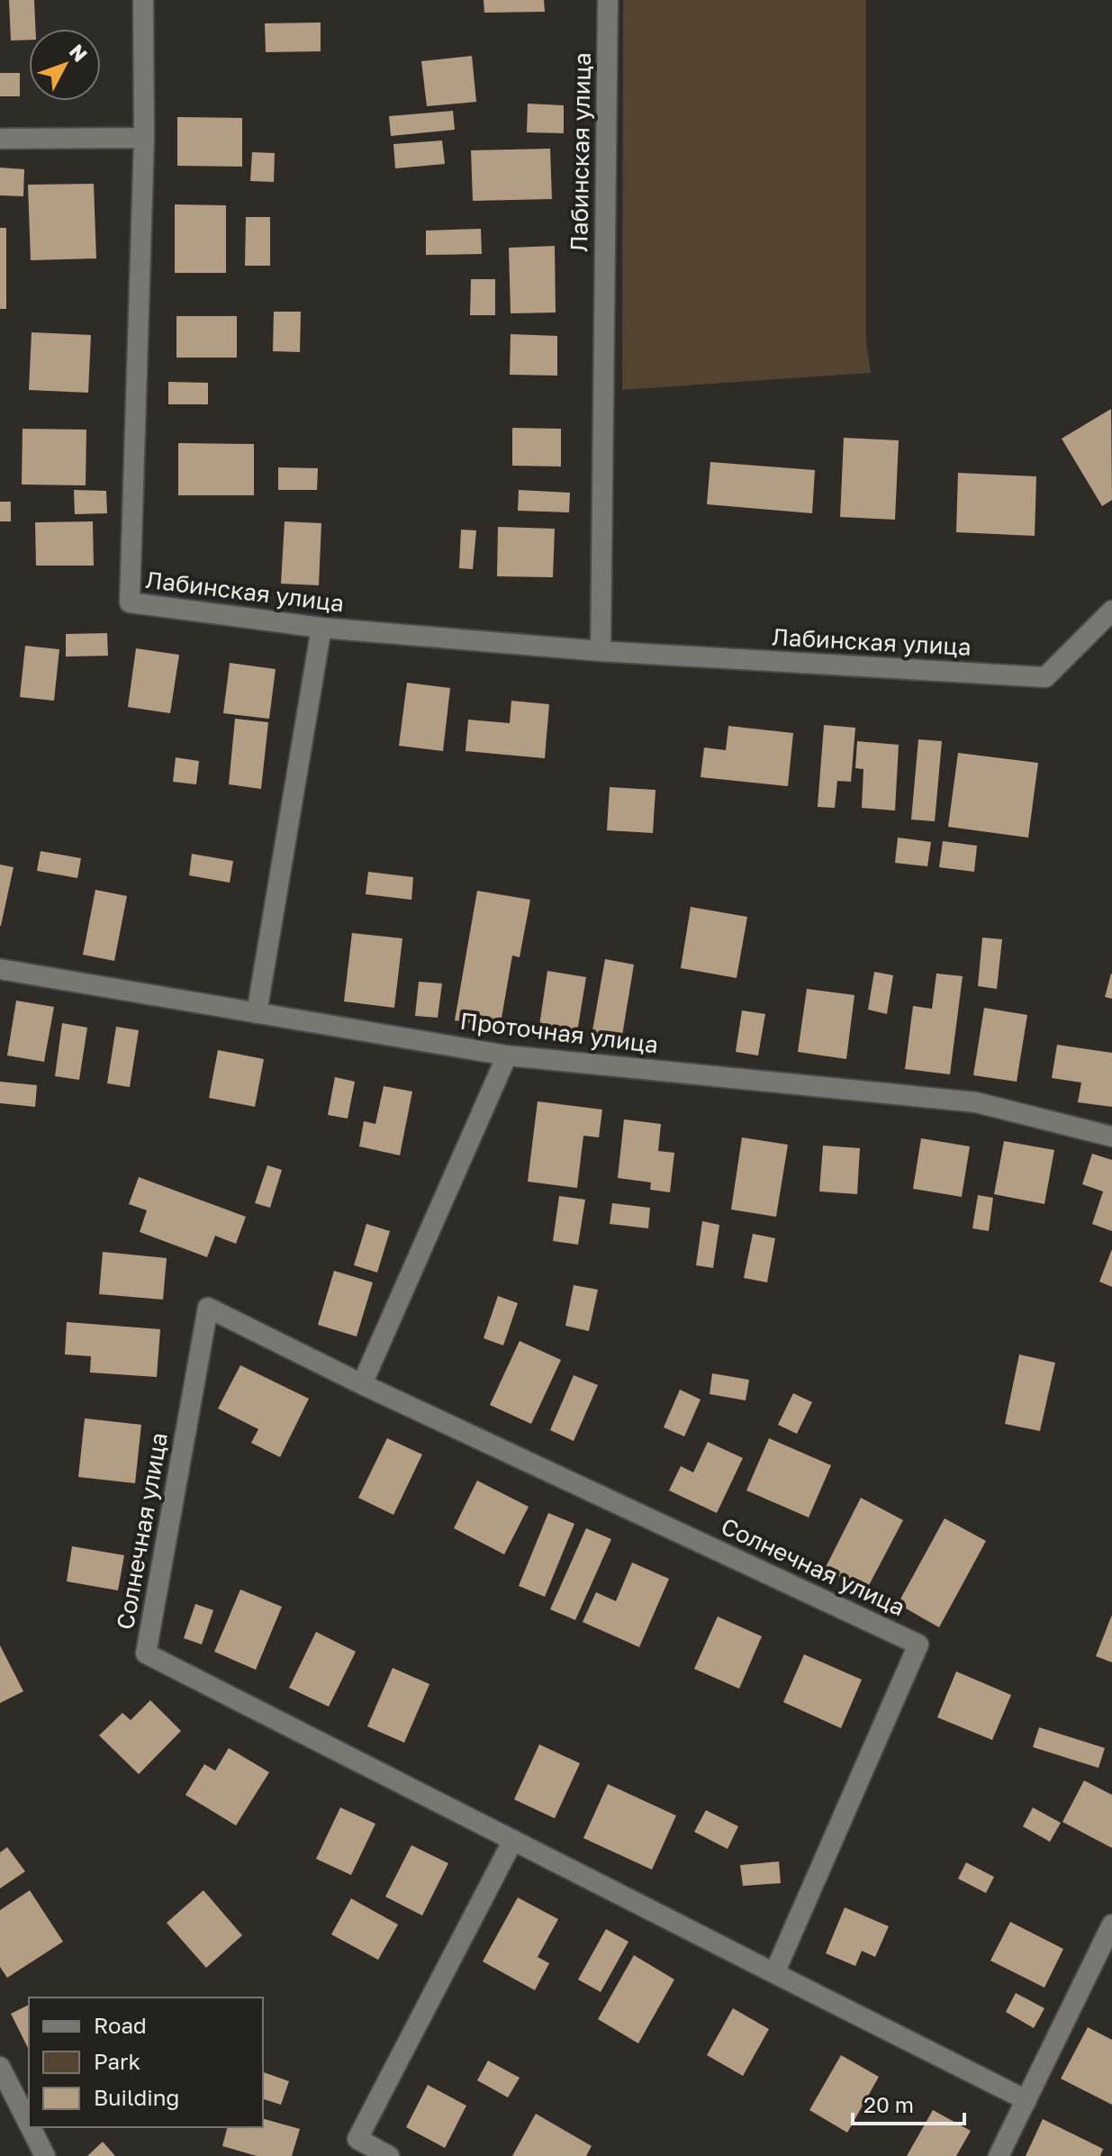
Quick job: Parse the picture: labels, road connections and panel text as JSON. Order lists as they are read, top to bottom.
{
  "streets": {
    "street": ["Лабинская улица", "Проточная улица", "Солнечная улица"]
  },
  "legend": ["Road", "Park", "Building"],
  "scale_bar": "20 m",
  "north": "top right"
}
